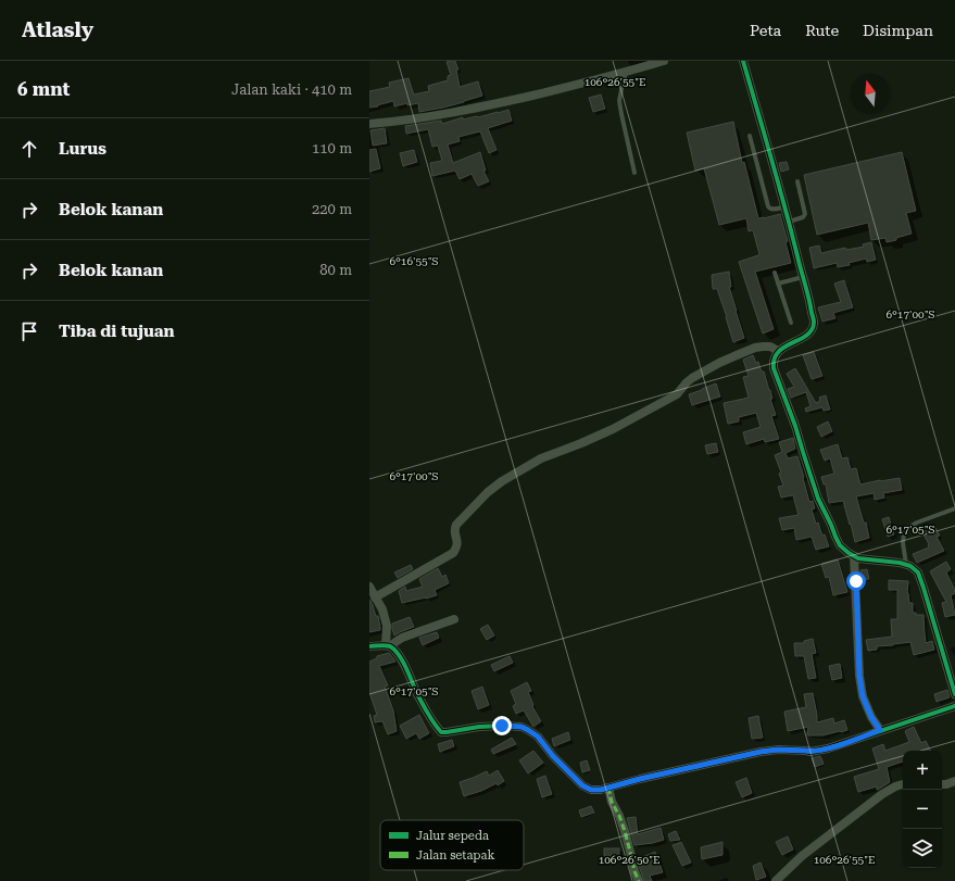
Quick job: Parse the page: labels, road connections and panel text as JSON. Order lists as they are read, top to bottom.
{
  "legend": ["Jalur sepeda", "Jalan setapak"],
  "north": "top",
  "page": {
    "header": "Atlasly",
    "nav": ["Peta", "Rute", "Disimpan"],
    "heading": ["6 mnt", "Jalan kaki · 410 m"],
    "list": [
      ["Lurus", "110 m"],
      ["Belok kanan", "220 m"],
      ["Belok kanan", "80 m"],
      "Tiba di tujuan"
    ],
    "map_buttons": ["+", "−"]
  },
  "coordinates": [
    "106°26'55\"E",
    "6°16'55\"S",
    "6°17'00\"S",
    "6°17'05\"S",
    "106°26'50\"E"
  ]
}
